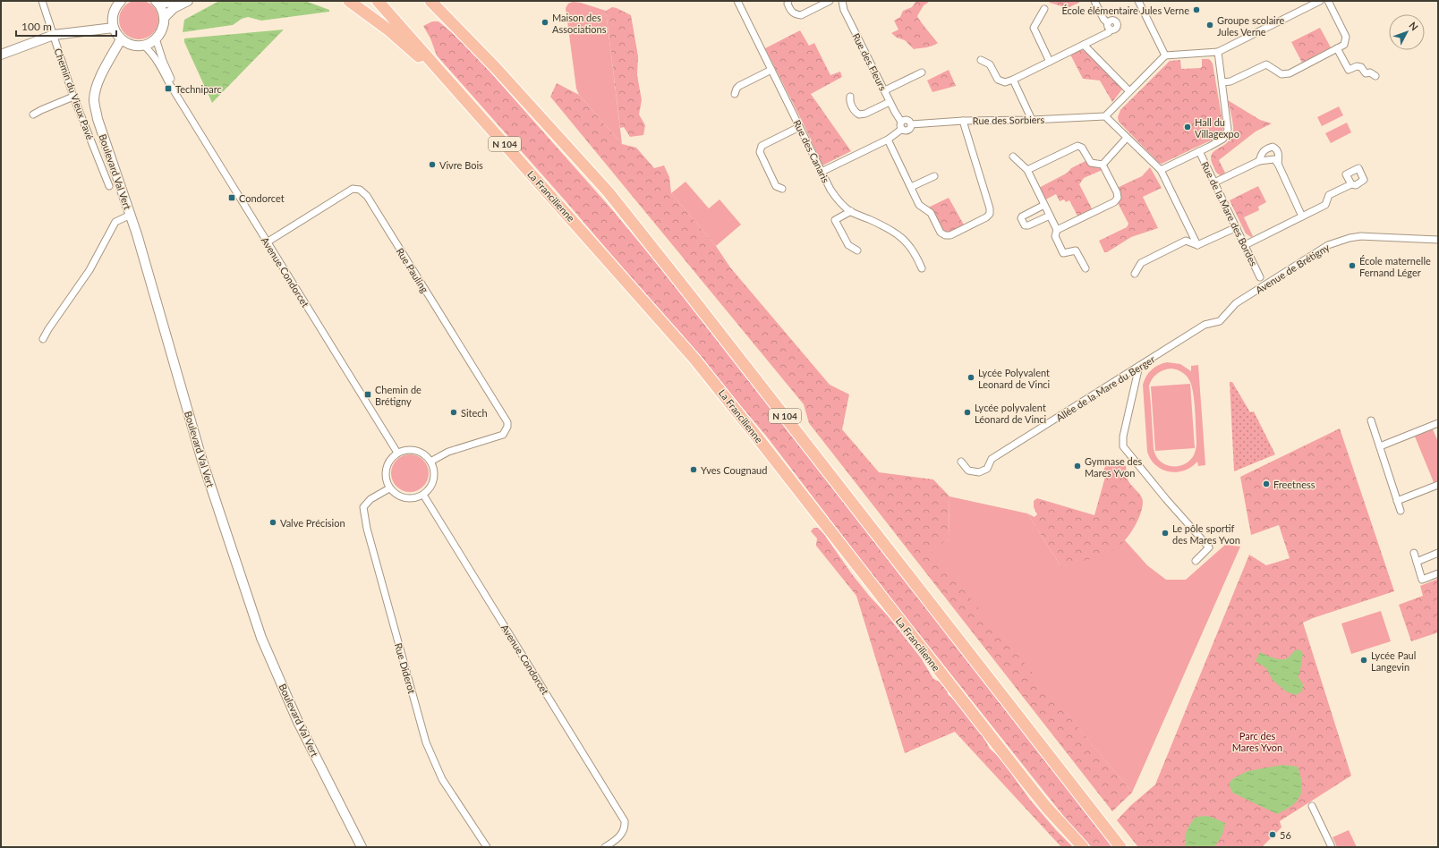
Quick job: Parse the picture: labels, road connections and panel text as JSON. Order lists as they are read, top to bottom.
{
  "streets": {
    "highway": ["N 104", "La Francilienne"],
    "street": [
      "Rue des Fleurs",
      "Chemin du Vieux Pavé",
      "Rue des Sorbiers",
      "Rue des Canaris",
      "Boulevard Val Vert",
      "Rue de la Mare des Bordes",
      "Avenue de Brétigny",
      "Rue Pauling",
      "Avenue Condorcet",
      "Allée de la Mare du Berger",
      "Rue Diderot"
    ]
  },
  "crossings": [
    ["Rue des Fleurs", "Rue des Sorbiers"],
    ["Rue des Sorbiers", "Rue des Canaris"],
    ["Avenue de Brétigny", "Allée de la Mare du Berger"],
    ["Rue Pauling", "Avenue Condorcet"],
    ["Rue Pauling", "Rue Diderot"],
    ["Avenue Condorcet", "Rue Diderot"]
  ],
  "parks": ["Parc des Mares Yvon"],
  "places": {
    "other": [
      "École élémentaire Jules Verne",
      "Maison des Associations",
      "Groupe scolaire Jules Verne",
      "Hall du Villagexpo",
      "Vivre Bois",
      "École maternelle Fernand Léger",
      "Lycée Polyvalent Leonard de Vinci",
      "Sitech",
      "Lycée polyvalent Léonard de Vinci",
      "Gymnase des Mares Yvon",
      "Yves Cougnaud",
      "Freetness",
      "Valve Précision",
      "Le pôle sportif des Mares Yvon",
      "Lycée Paul Langevin",
      "56"
    ],
    "transit": ["Techniparc", "Condorcet", "Chemin de Brétigny"]
  },
  "scale_bar": "100 m",
  "north": "top right"
}
